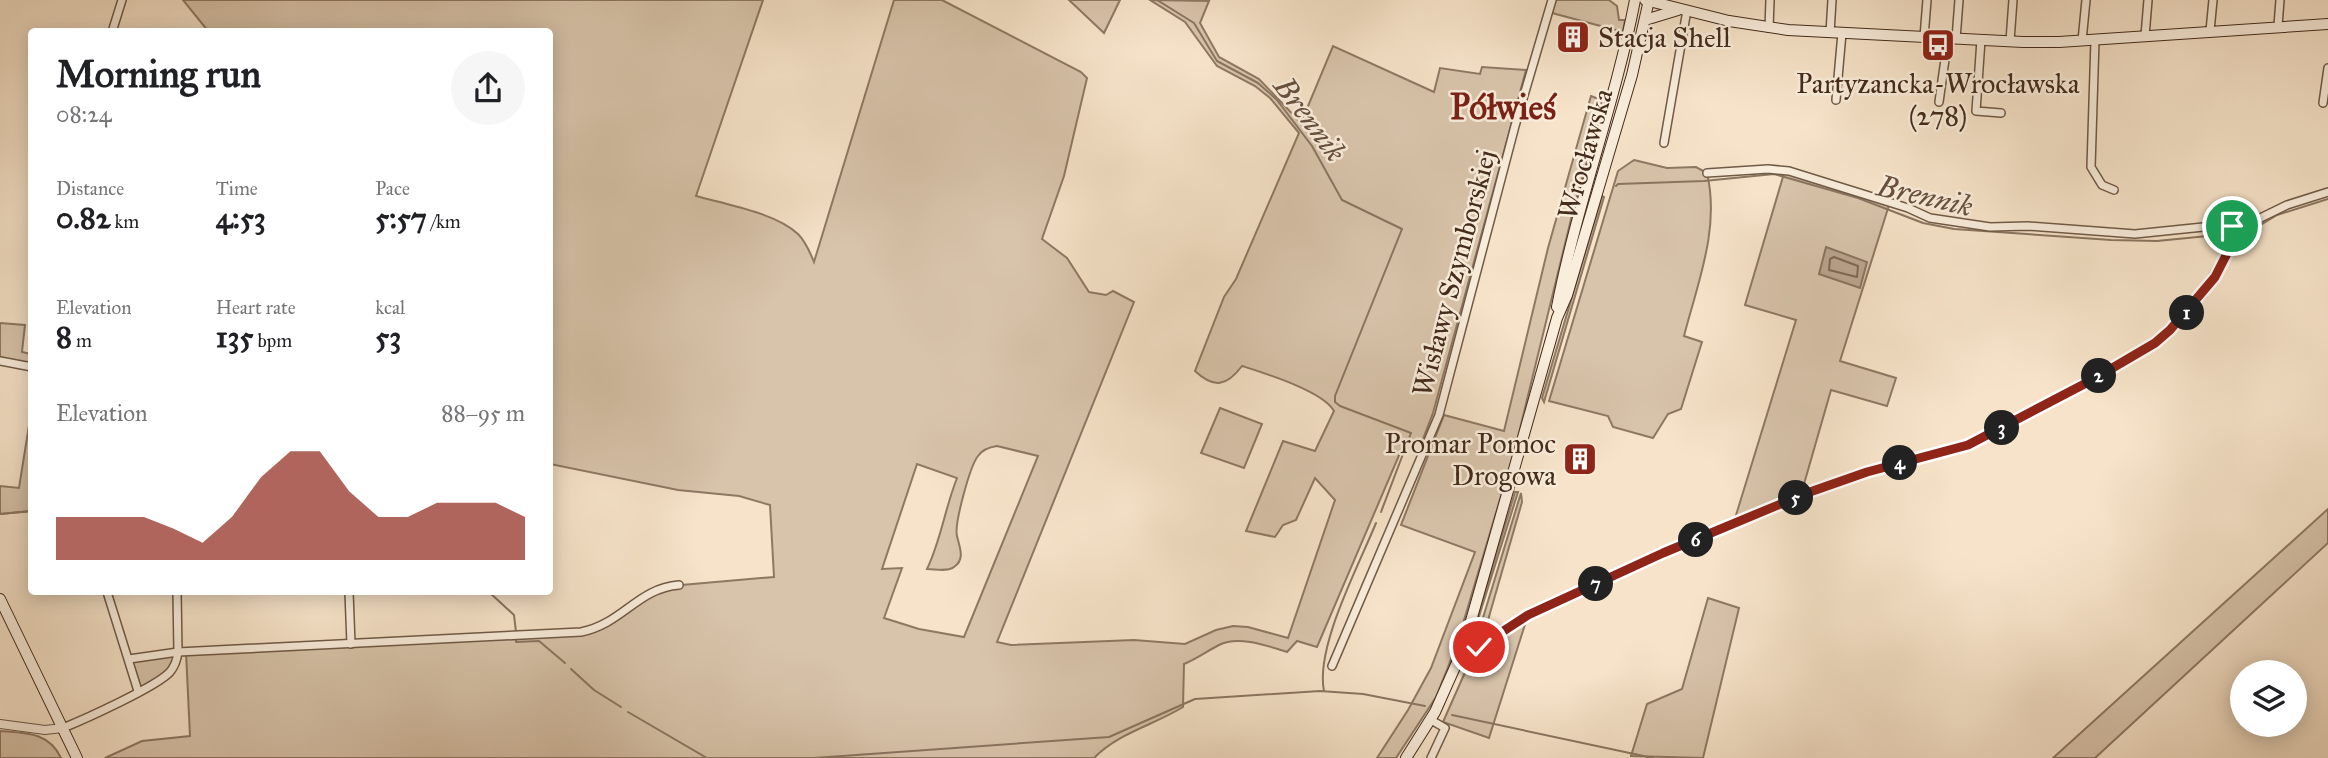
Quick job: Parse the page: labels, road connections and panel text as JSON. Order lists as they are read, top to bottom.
{
  "streets": {
    "main road": ["Wrocławska"],
    "street": ["Wisławy Szymborskiej"]
  },
  "districts": ["Półwieś"],
  "water": ["Brennik"],
  "places": {
    "building": ["Stacja Shell", "Promar Pomoc Drogowa"],
    "bus stop": ["Partyzancka-Wrocławska (278)"]
  },
  "page": {
    "heading": ["Morning run", "08:24"],
    "stats": [
      ["Distance", "0.82 km"],
      ["Time", "4:53"],
      ["Pace", "5:57 /km"],
      ["Elevation", "8 m"],
      ["Heart rate", "135 bpm"],
      ["kcal", "53"]
    ],
    "pins": [
      "1",
      "2",
      "3",
      "4",
      "5",
      "6",
      "7"
    ],
    "chart": ["Elevation", "88–95 m"]
  }
}
